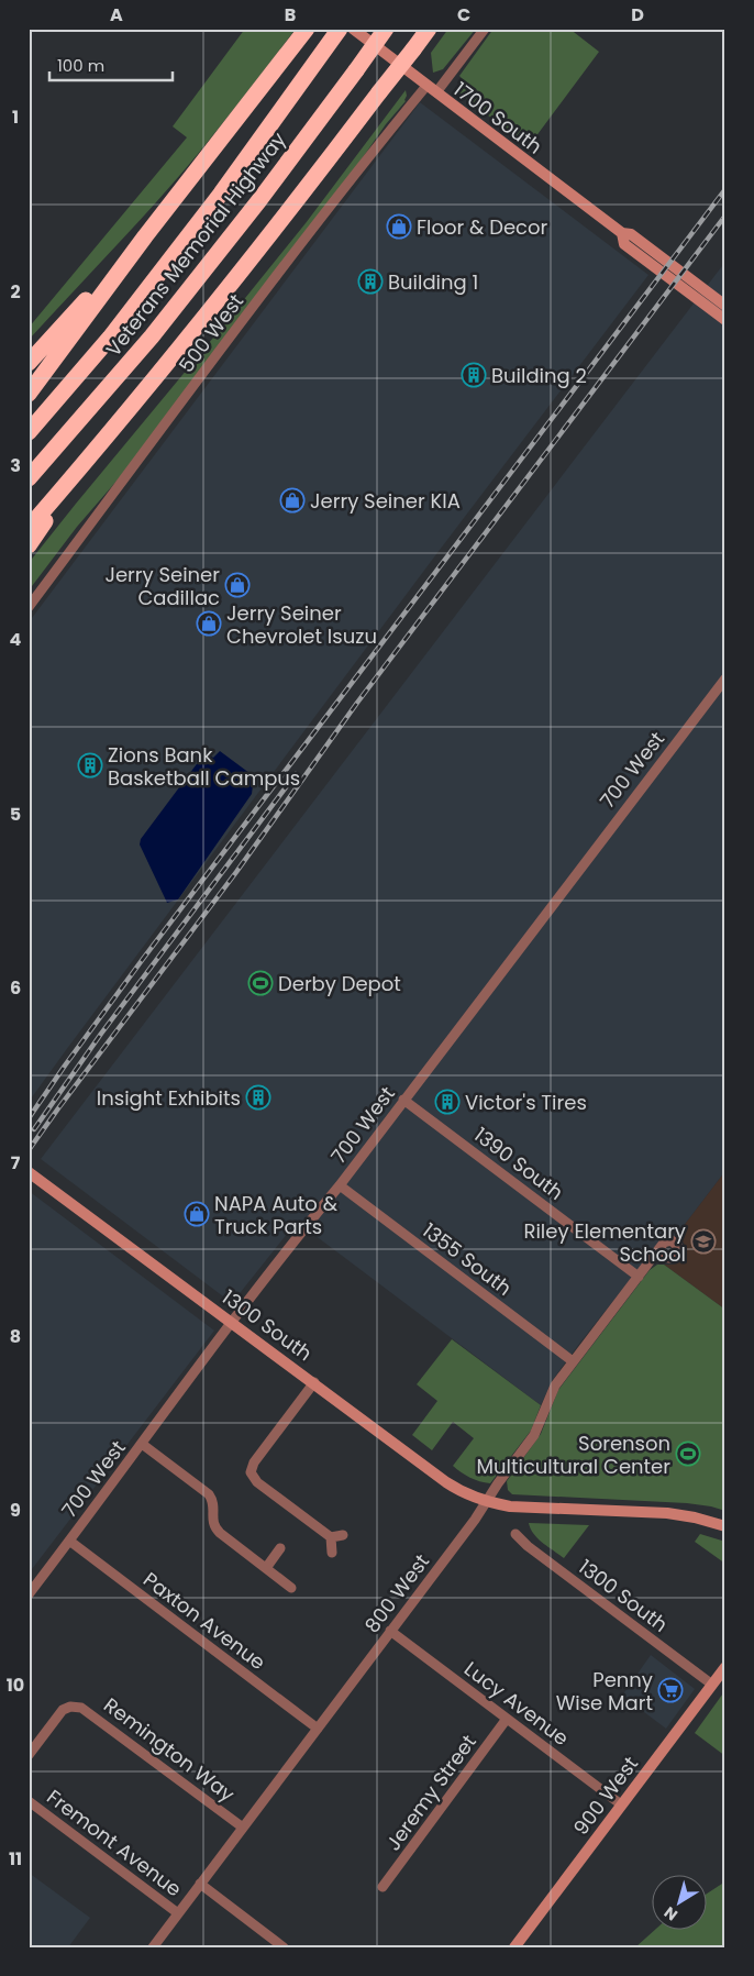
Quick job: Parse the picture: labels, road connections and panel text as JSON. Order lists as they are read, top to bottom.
{
  "streets": {
    "highway": ["Veterans Memorial Highway"],
    "main road": ["1700 South", "1300 South", "900 West"],
    "street": [
      "500 West",
      "700 West",
      "1390 South",
      "1355 South",
      "800 West",
      "Paxton Avenue",
      "Lucy Avenue",
      "Remington Way",
      "Jeremy Street",
      "Fremont Avenue"
    ]
  },
  "crossings": [
    ["1700 South", "500 West"],
    ["700 West", "1390 South"],
    ["700 West", "1355 South"],
    ["700 West", "1300 South"],
    ["700 West", "Paxton Avenue"],
    ["1390 South", "800 West"],
    ["1355 South", "800 West"],
    ["1300 South", "800 West"],
    ["1300 South", "900 West"],
    ["800 West", "Paxton Avenue"],
    ["800 West", "Lucy Avenue"],
    ["800 West", "Remington Way"],
    ["800 West", "Fremont Avenue"],
    ["Lucy Avenue", "Jeremy Street"],
    ["Lucy Avenue", "900 West"]
  ],
  "places": {
    "shop": [
      "Floor & Decor",
      "Jerry Seiner KIA",
      "Jerry Seiner Cadillac",
      "Jerry Seiner Chevrolet Isuzu",
      "NAPA Auto & Truck Parts"
    ],
    "building": [
      "Building 1",
      "Building 2",
      "Zions Bank Basketball Campus",
      "Insight Exhibits",
      "Victor's Tires"
    ],
    "sports": ["Derby Depot", "Sorenson Multicultural Center"],
    "school or university": ["Riley Elementary School"],
    "supermarket": ["Penny Wise Mart"]
  },
  "scale_bar": "100 m",
  "north": "bottom left",
  "grid": {
    "columns": [
      "A",
      "B",
      "C",
      "D"
    ],
    "rows": [
      "1",
      "2",
      "3",
      "4",
      "5",
      "6",
      "7",
      "8",
      "9",
      "10",
      "11"
    ]
  }
}
